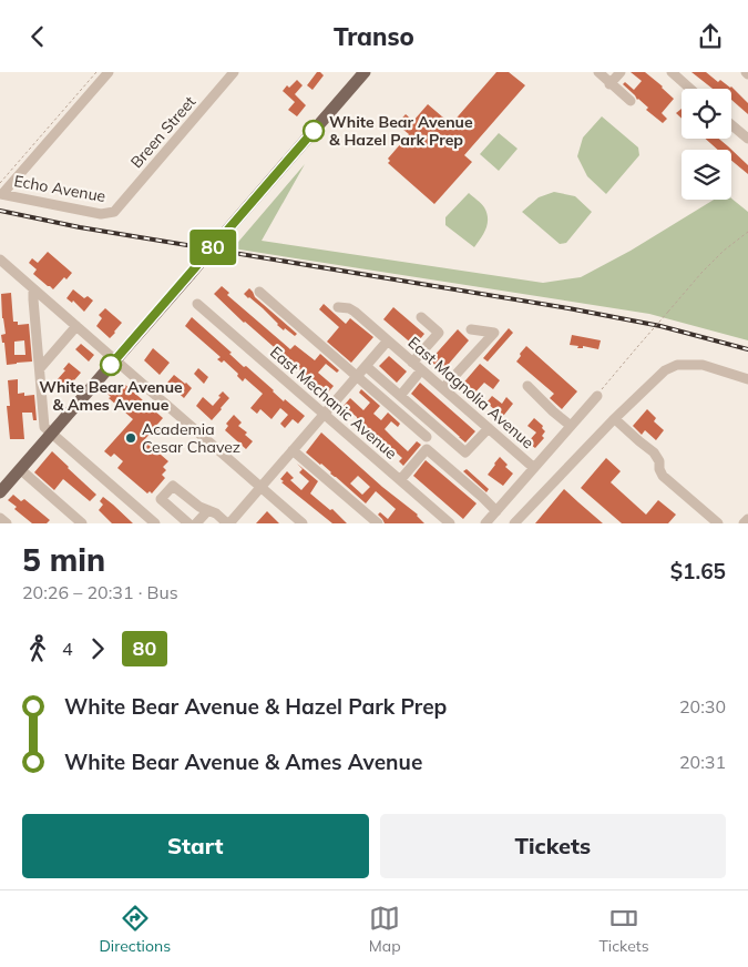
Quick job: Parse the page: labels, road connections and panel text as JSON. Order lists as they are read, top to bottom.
{
  "streets": {
    "street": [
      "Breen Street",
      "Echo Avenue",
      "East Magnolia Avenue",
      "East Mechanic Avenue"
    ]
  },
  "crossings": [
    ["Breen Street", "Echo Avenue"]
  ],
  "places": ["White Bear Avenue & Hazel Park Prep", "White Bear Avenue & Ames Avenue", "Academia Cesar Chavez"],
  "lines": ["bus line 80"],
  "page": {
    "header": "Transo",
    "on_map": "80",
    "heading": ["5 min", "20:26 – 20:31 · Bus", "$1.65"],
    "legs": ["4", "80"],
    "list": [
      {
        "name": "White Bear Avenue & Hazel Park Prep",
        "value": "20:30"
      },
      {
        "name": "White Bear Avenue & Ames Avenue",
        "value": "20:31"
      }
    ],
    "buttons": ["Start", "Tickets"],
    "tabs": ["Directions", "Map", "Tickets"]
  }
}
